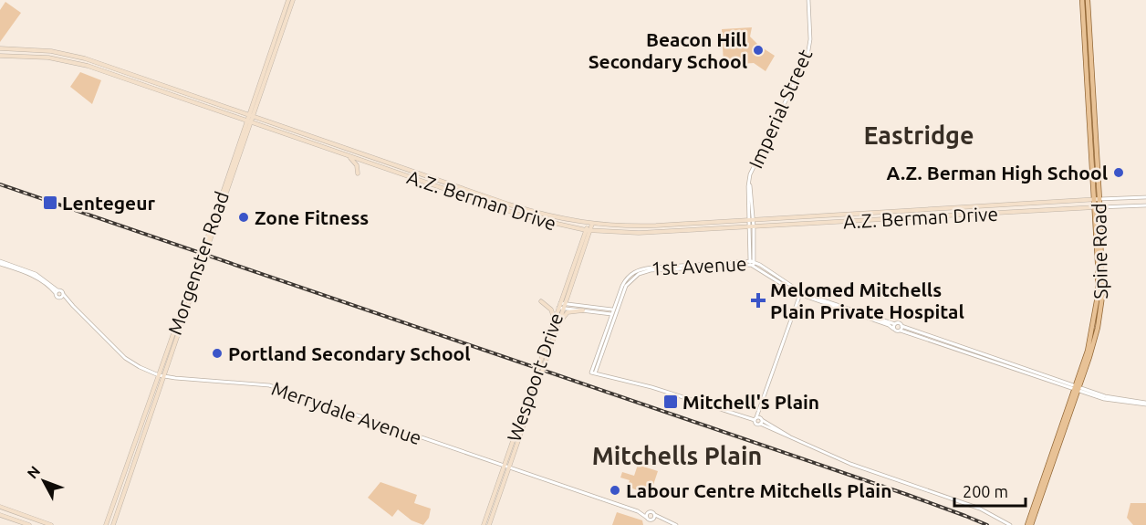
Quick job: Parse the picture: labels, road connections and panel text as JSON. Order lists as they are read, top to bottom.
{
  "streets": {
    "main road": [
      "A.Z. Berman Drive",
      "Spine Road",
      "Morgenster Road",
      "Wespoort Drive"
    ],
    "street": ["Imperial Street", "1st Avenue", "Merrydale Avenue"]
  },
  "crossings": [
    ["Imperial Street", "A.Z. Berman Drive"],
    ["Imperial Street", "1st Avenue"],
    ["A.Z. Berman Drive", "Spine Road"],
    ["A.Z. Berman Drive", "Morgenster Road"],
    ["A.Z. Berman Drive", "Wespoort Drive"],
    ["Morgenster Road", "Merrydale Avenue"],
    ["Wespoort Drive", "Merrydale Avenue"]
  ],
  "districts": ["Eastridge", "Mitchells Plain"],
  "places": {
    "other": [
      "Beacon Hill Secondary School",
      "A.Z. Berman High School",
      "Zone Fitness",
      "Portland Secondary School",
      "Labour Centre Mitchells Plain"
    ],
    "transit": ["Lentegeur", "Mitchell's Plain"],
    "health": ["Melomed Mitchells Plain Private Hospital"]
  },
  "scale_bar": "200 m",
  "north": "top left"
}
